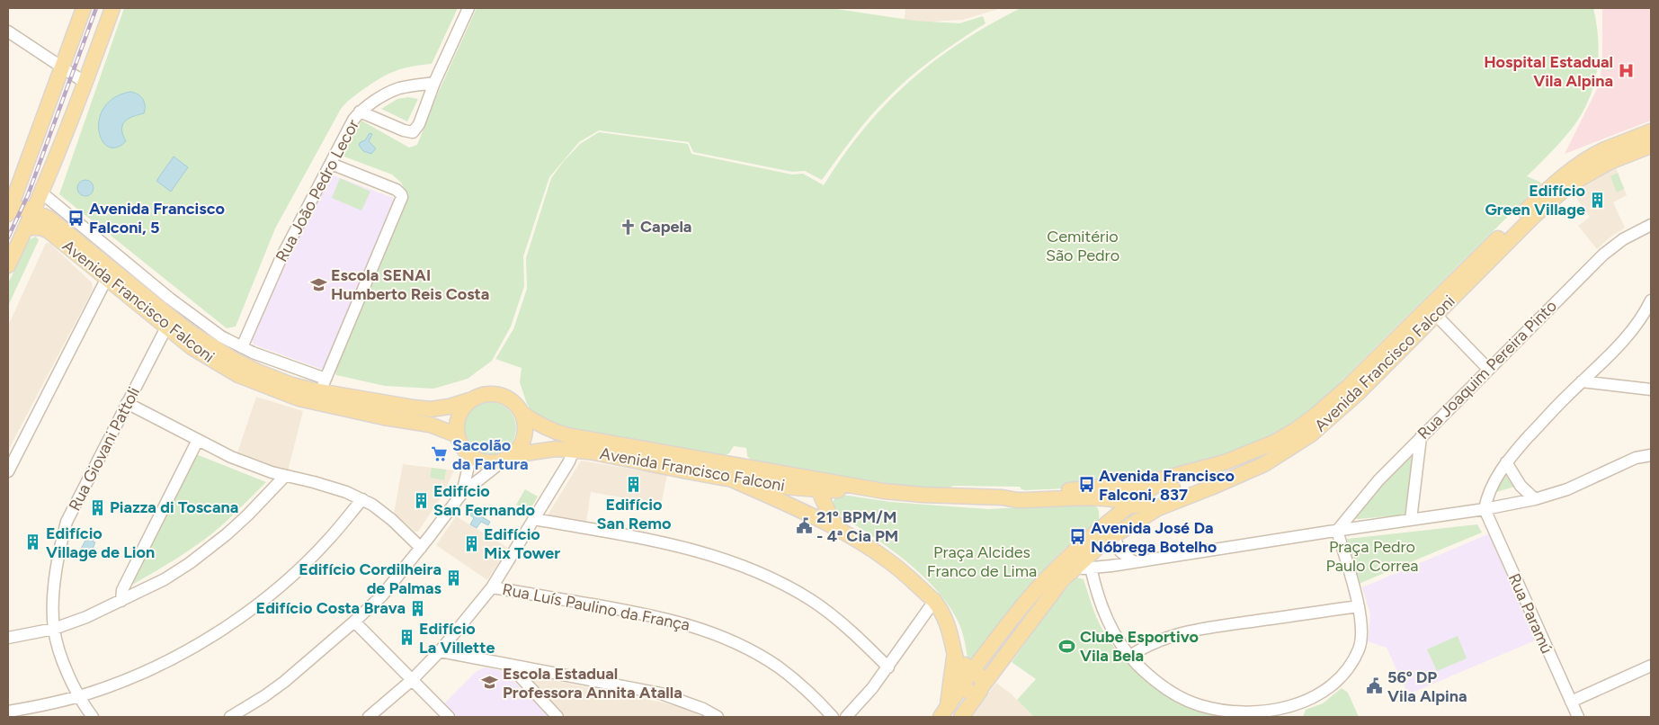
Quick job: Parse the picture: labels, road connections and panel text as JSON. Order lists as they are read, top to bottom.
{
  "streets": {
    "main road": ["Avenida Francisco Falconi"],
    "street": [
      "Rua João Pedro Lecor",
      "Rua Joaquim Pereira Pinto",
      "Rua Giovani Pattoli",
      "Rua Luís Paulino da França",
      "Rua Paramú"
    ]
  },
  "crossings": [
    ["Rua João Pedro Lecor", "Avenida Francisco Falconi"],
    ["Avenida Francisco Falconi", "Rua Giovani Pattoli"]
  ],
  "parks": ["Cemitério São Pedro", "Praça Pedro Paulo Correa", "Praça Alcides Franco de Lima"],
  "places": {
    "hospital": ["Hospital Estadual Vila Alpina"],
    "building": [
      "Edifício Green Village",
      "Edifício San Remo",
      "Edifício San Fernando",
      "Piazza di Toscana",
      "Edifício Village de Lion",
      "Edifício Mix Tower",
      "Edifício Cordilheira de Palmas",
      "Edifício Costa Brava",
      "Edifício La Villette"
    ],
    "bus stop": ["Avenida Francisco Falconi, 5", "Avenida Francisco Falconi, 837", "Avenida José Da Nóbrega Botelho"],
    "church": ["Capela"],
    "school or university": ["Escola SENAI Humberto Reis Costa", "Escola Estadual Professora Annita Atalla"],
    "supermarket": ["Sacolão da Fartura"],
    "public building": ["21º BPM/M - 4ª Cia PM", "56º DP Vila Alpina"],
    "sports": ["Clube Esportivo Vila Bela"]
  }
}
